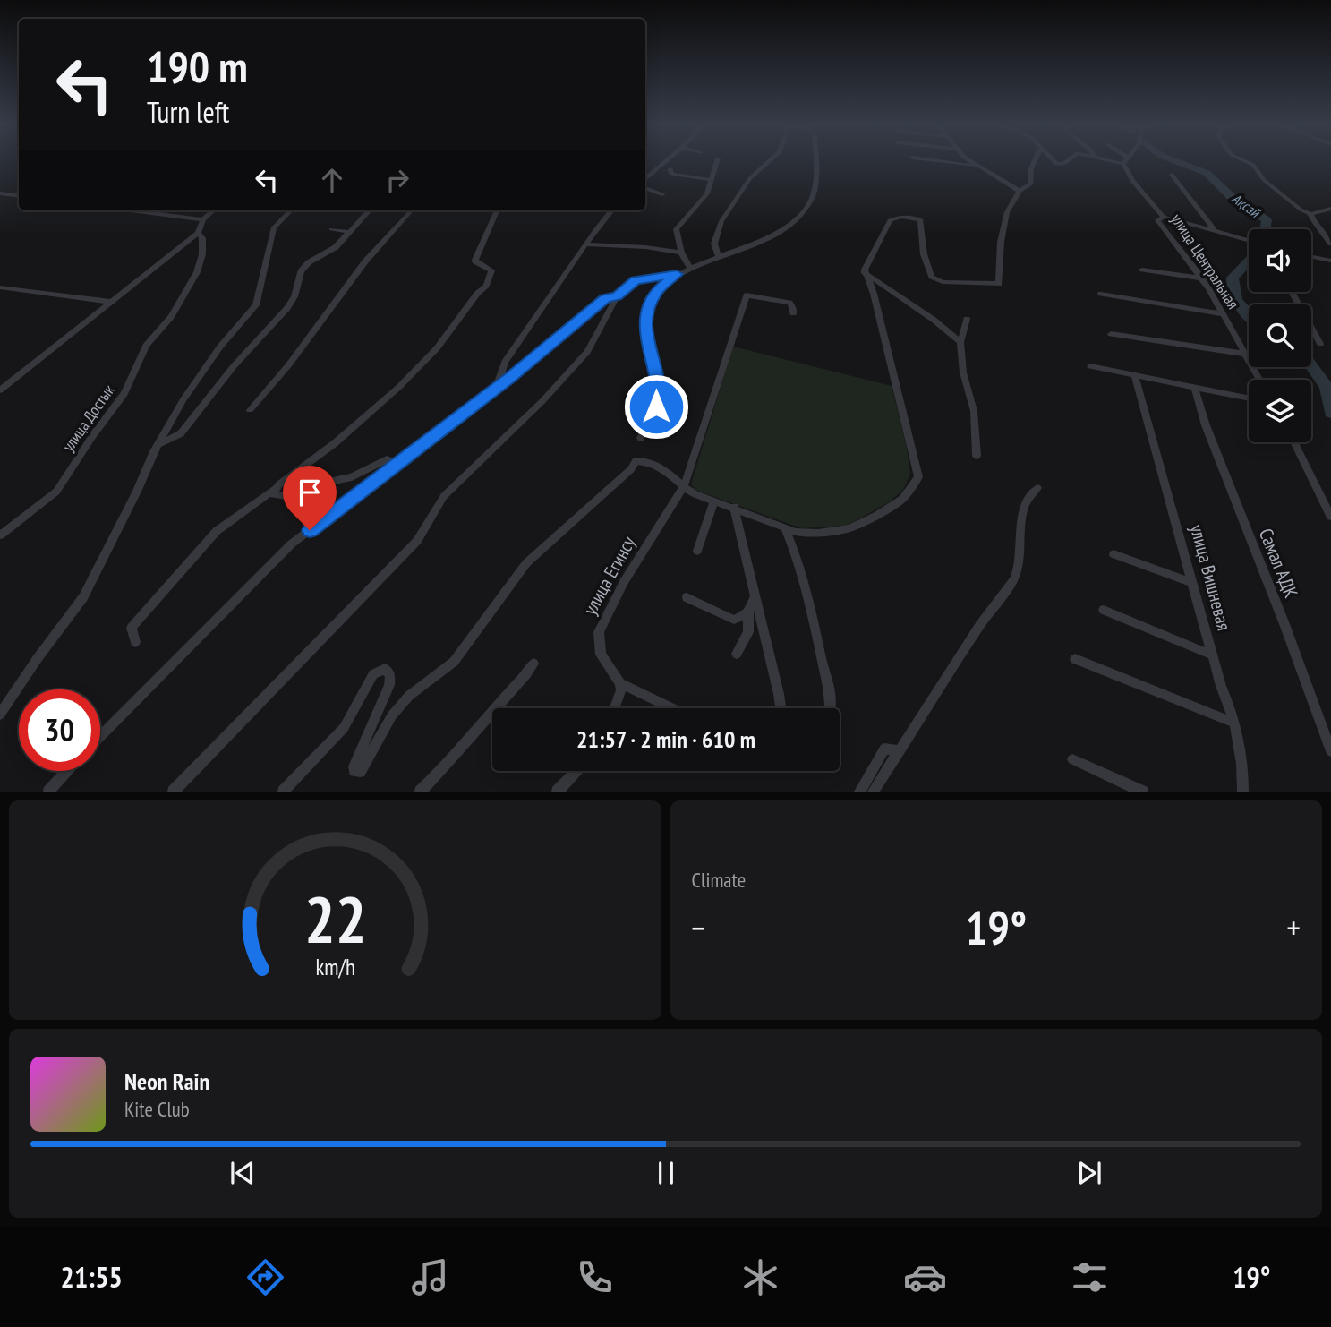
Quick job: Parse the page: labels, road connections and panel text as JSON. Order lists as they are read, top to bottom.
{
  "streets": {
    "street": [
      "улица Центральная",
      "улица Достык",
      "Самал АДК",
      "улица Егинсу",
      "улица Вишневая"
    ]
  },
  "water": ["Ақсай"],
  "page": {
    "turn": ["190 m", "Turn left"],
    "limit": "30",
    "trip": "21:57 · 2 min · 610 m",
    "tile": "Climate",
    "heat": ["−", "19°", "+"],
    "song": ["Neon Rain", "Kite Club"],
    "tabs": ["21:55", "19°"],
    "gauge": ["22", "km/h"]
  }
}
